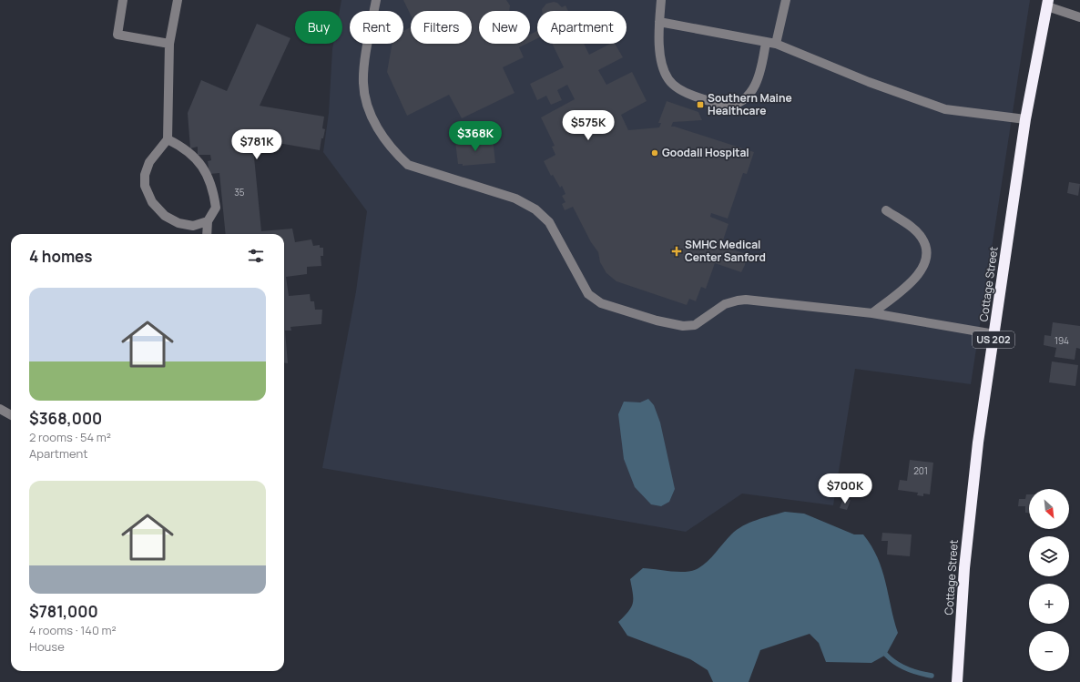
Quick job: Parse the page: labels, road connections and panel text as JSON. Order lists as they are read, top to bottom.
{
  "streets": {
    "highway": ["Cottage Street", "US 202"]
  },
  "places": {
    "transit": ["Southern Maine Healthcare"],
    "other": ["Goodall Hospital"],
    "health": ["SMHC Medical Center Sanford"]
  },
  "house_numbers": ["35", "194", "201"],
  "north": "bottom right",
  "page": {
    "chip": [
      "Buy",
      "Rent",
      "Filters",
      "New",
      "Apartment"
    ],
    "price": [
      "$575K",
      "$368K",
      "$781K",
      "$700K"
    ],
    "heading": "4 homes",
    "list": [
      {
        "name": "$368,000",
        "note": "2 rooms · 54 m² · Apartment"
      },
      {
        "name": "$781,000",
        "note": "4 rooms · 140 m² · House"
      }
    ],
    "map_buttons": ["+", "−"]
  }
}
